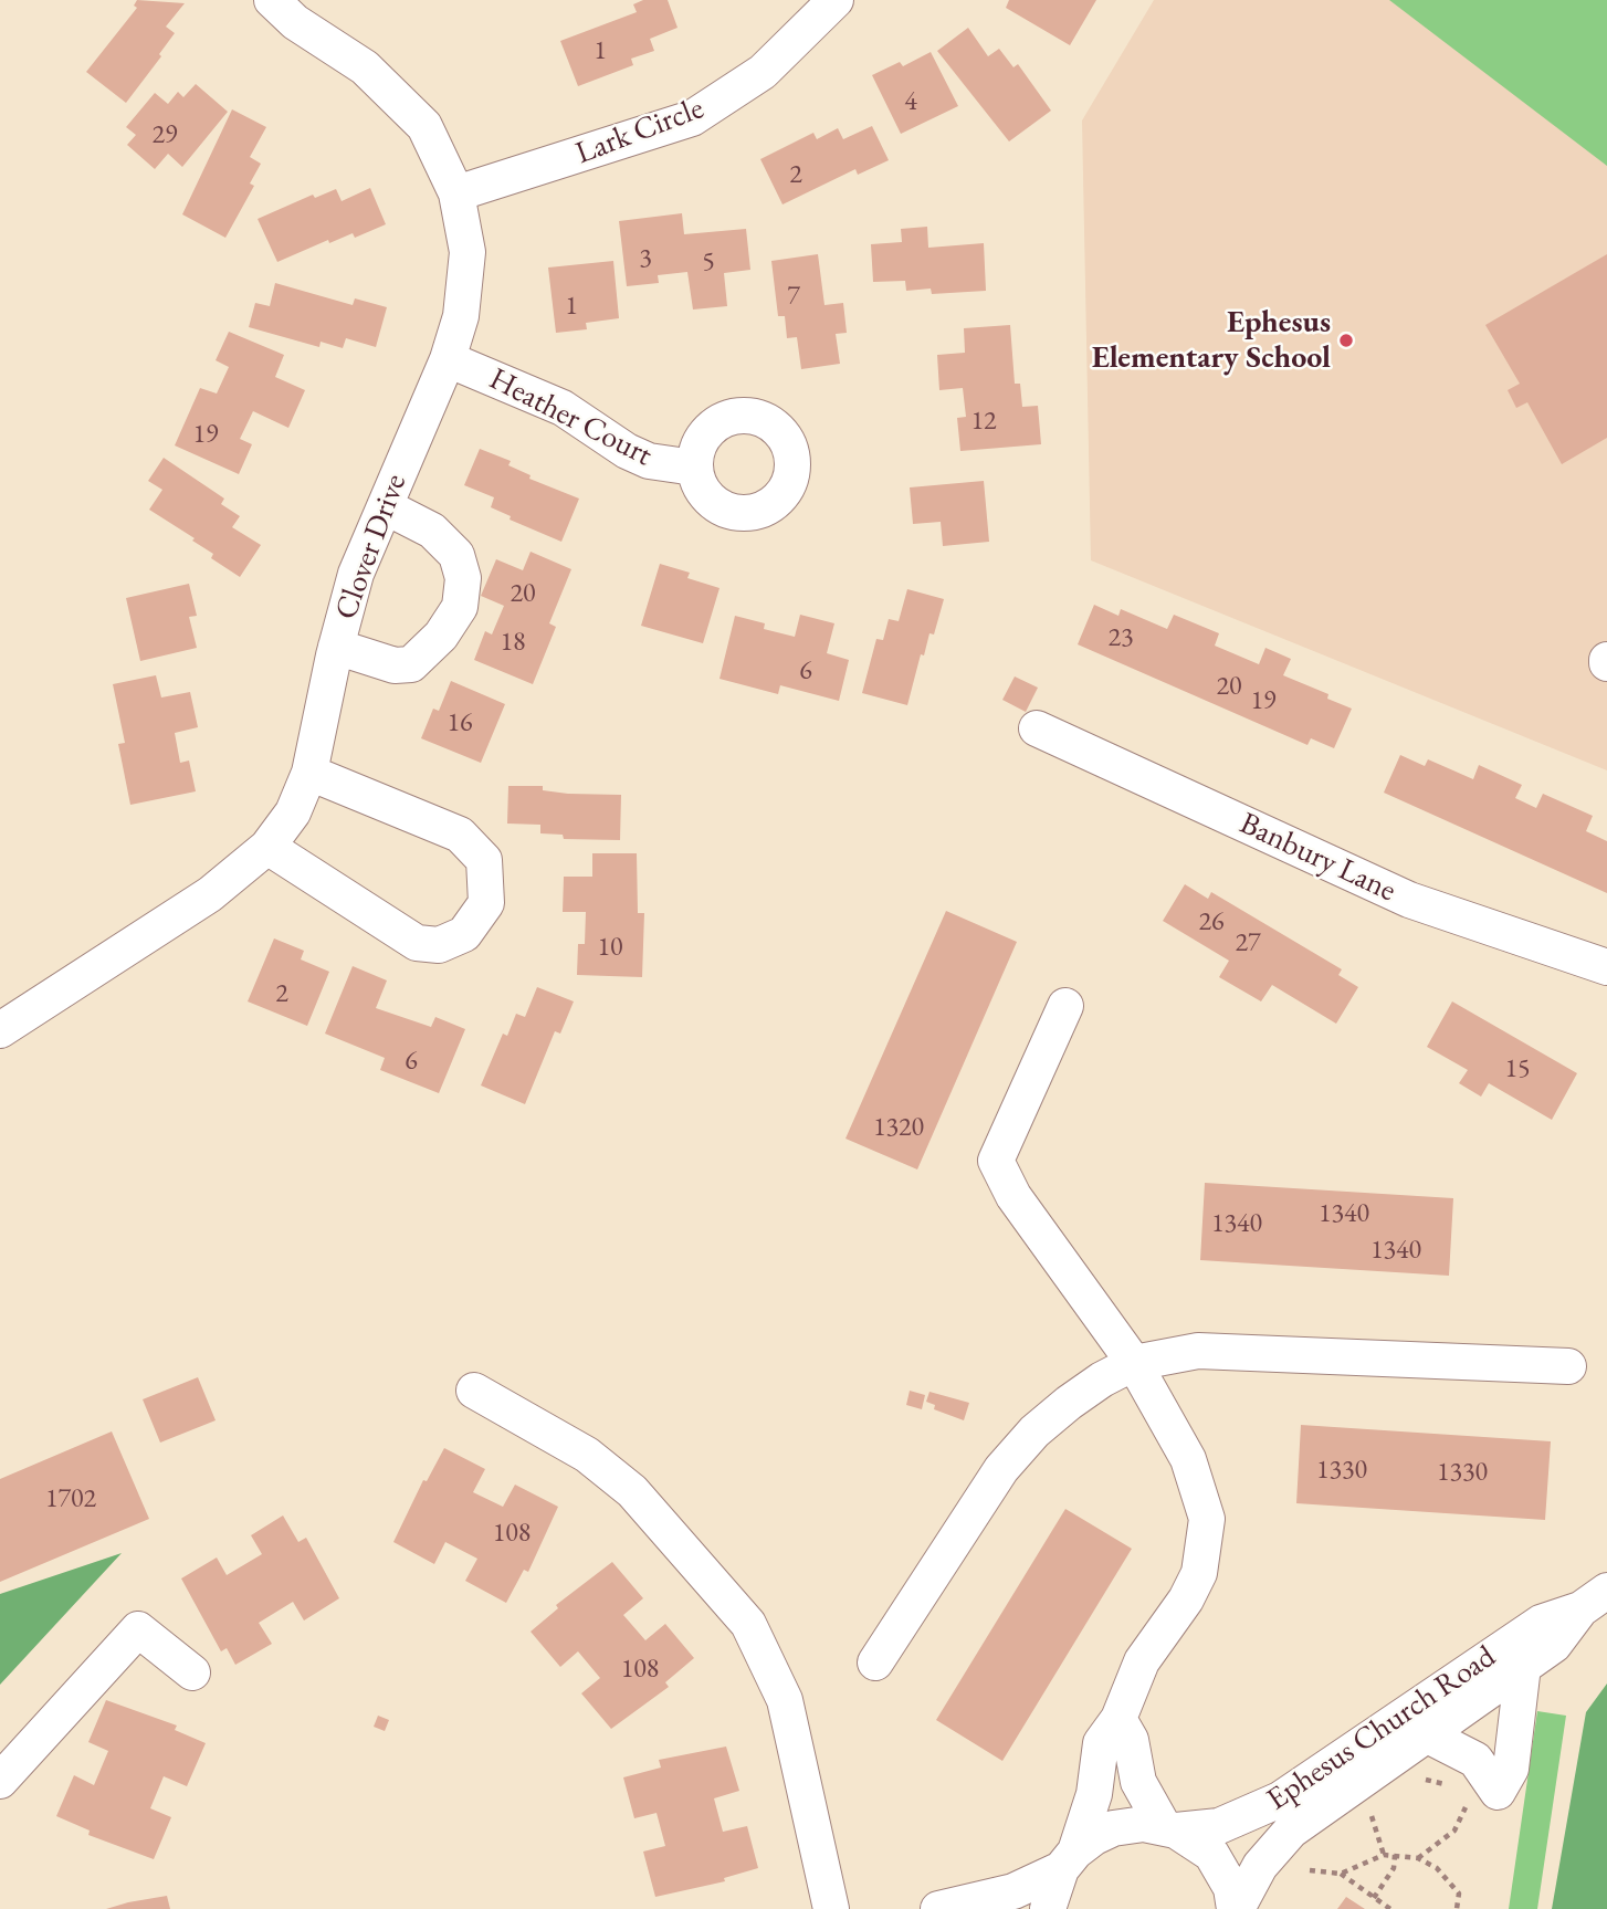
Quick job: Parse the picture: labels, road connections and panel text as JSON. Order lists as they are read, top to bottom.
{
  "streets": {
    "street": [
      "Lark Circle",
      "Heather Court",
      "Clover Drive",
      "Banbury Lane",
      "Ephesus Church Road"
    ]
  },
  "crossings": [
    ["Lark Circle", "Clover Drive"],
    ["Heather Court", "Clover Drive"]
  ],
  "places": ["Ephesus Elementary School"],
  "house_numbers": [
    "1",
    "4",
    "29",
    "2",
    "3",
    "5",
    "7",
    "1",
    "12",
    "19",
    "20",
    "23",
    "18",
    "6",
    "20",
    "19",
    "16",
    "26",
    "27",
    "10",
    "2",
    "6",
    "15",
    "1320",
    "1340",
    "1340",
    "1340",
    "1330",
    "1330",
    "1702",
    "108",
    "108"
  ]
}
